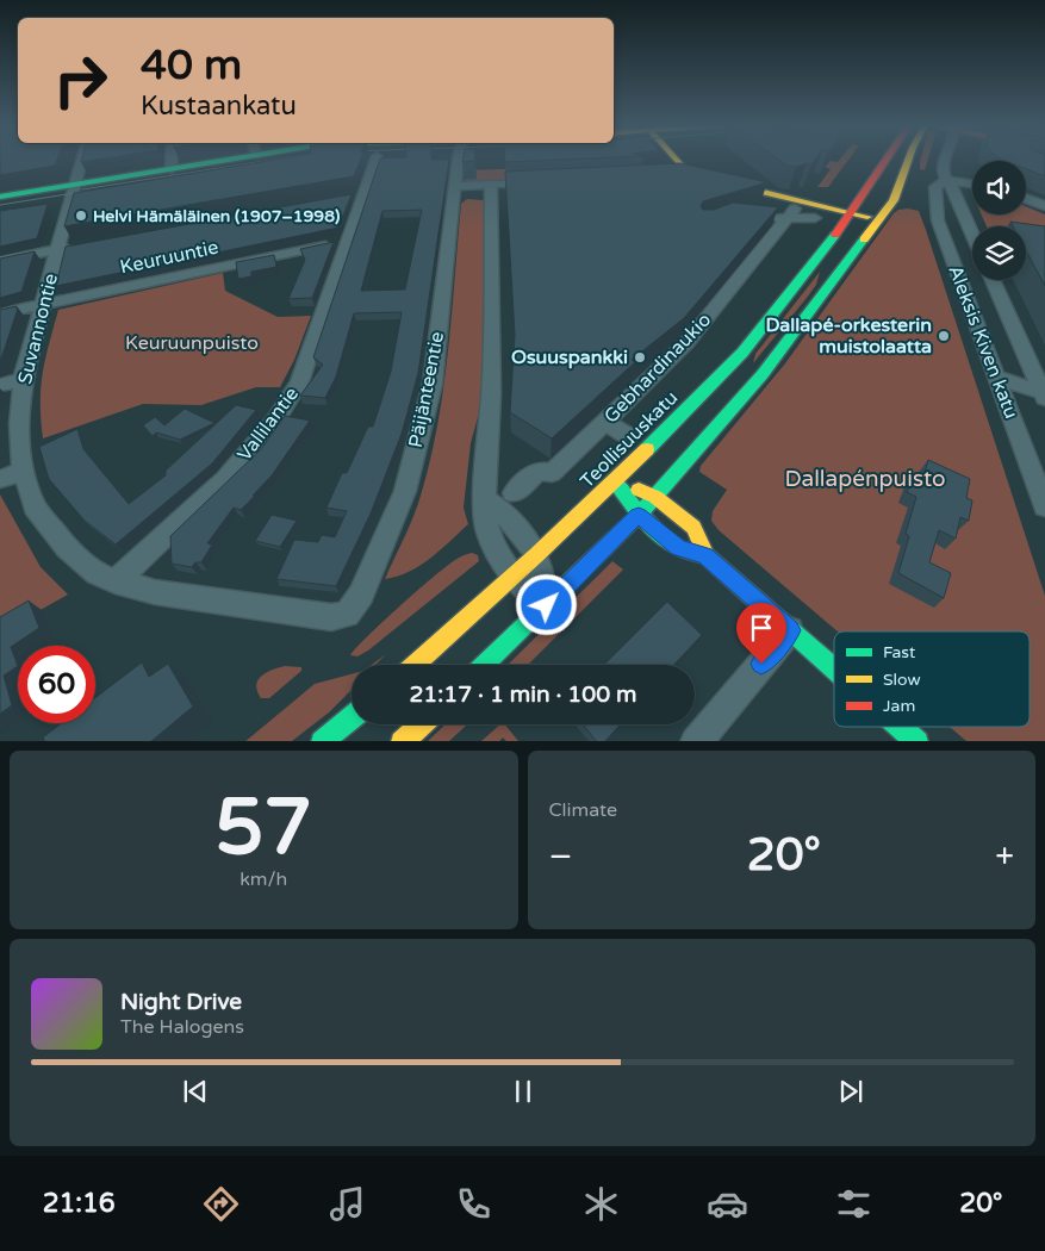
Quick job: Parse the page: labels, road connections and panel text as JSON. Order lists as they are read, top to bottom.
{
  "streets": {
    "main road": ["Teollisuuskatu"],
    "street": [
      "Keuruuntie",
      "Suvannontie",
      "Aleksis Kiven katu",
      "Gebhardinaukio",
      "Päijänteentie",
      "Vallilantie"
    ]
  },
  "crossings": [
    ["Keuruuntie", "Suvannontie"],
    ["Keuruuntie", "Vallilantie"],
    ["Suvannontie", "Päijänteentie"],
    ["Suvannontie", "Vallilantie"]
  ],
  "parks": ["Keuruunpuisto", "Dallapénpuisto"],
  "places": ["Helvi Hämäläinen (1907–1998)", "Dallapé-orkesterin muistolaatta", "Osuuspankki"],
  "legend": ["Fast", "Slow", "Jam"],
  "page": {
    "turn": ["40 m", "Kustaankatu"],
    "limit": "60",
    "trip": "21:17 · 1 min · 100 m",
    "tile": [
      ["57", "km/h"],
      "Climate"
    ],
    "heat": ["−", "20°", "+"],
    "song": ["Night Drive", "The Halogens"],
    "tabs": ["21:16", "20°"]
  }
}
